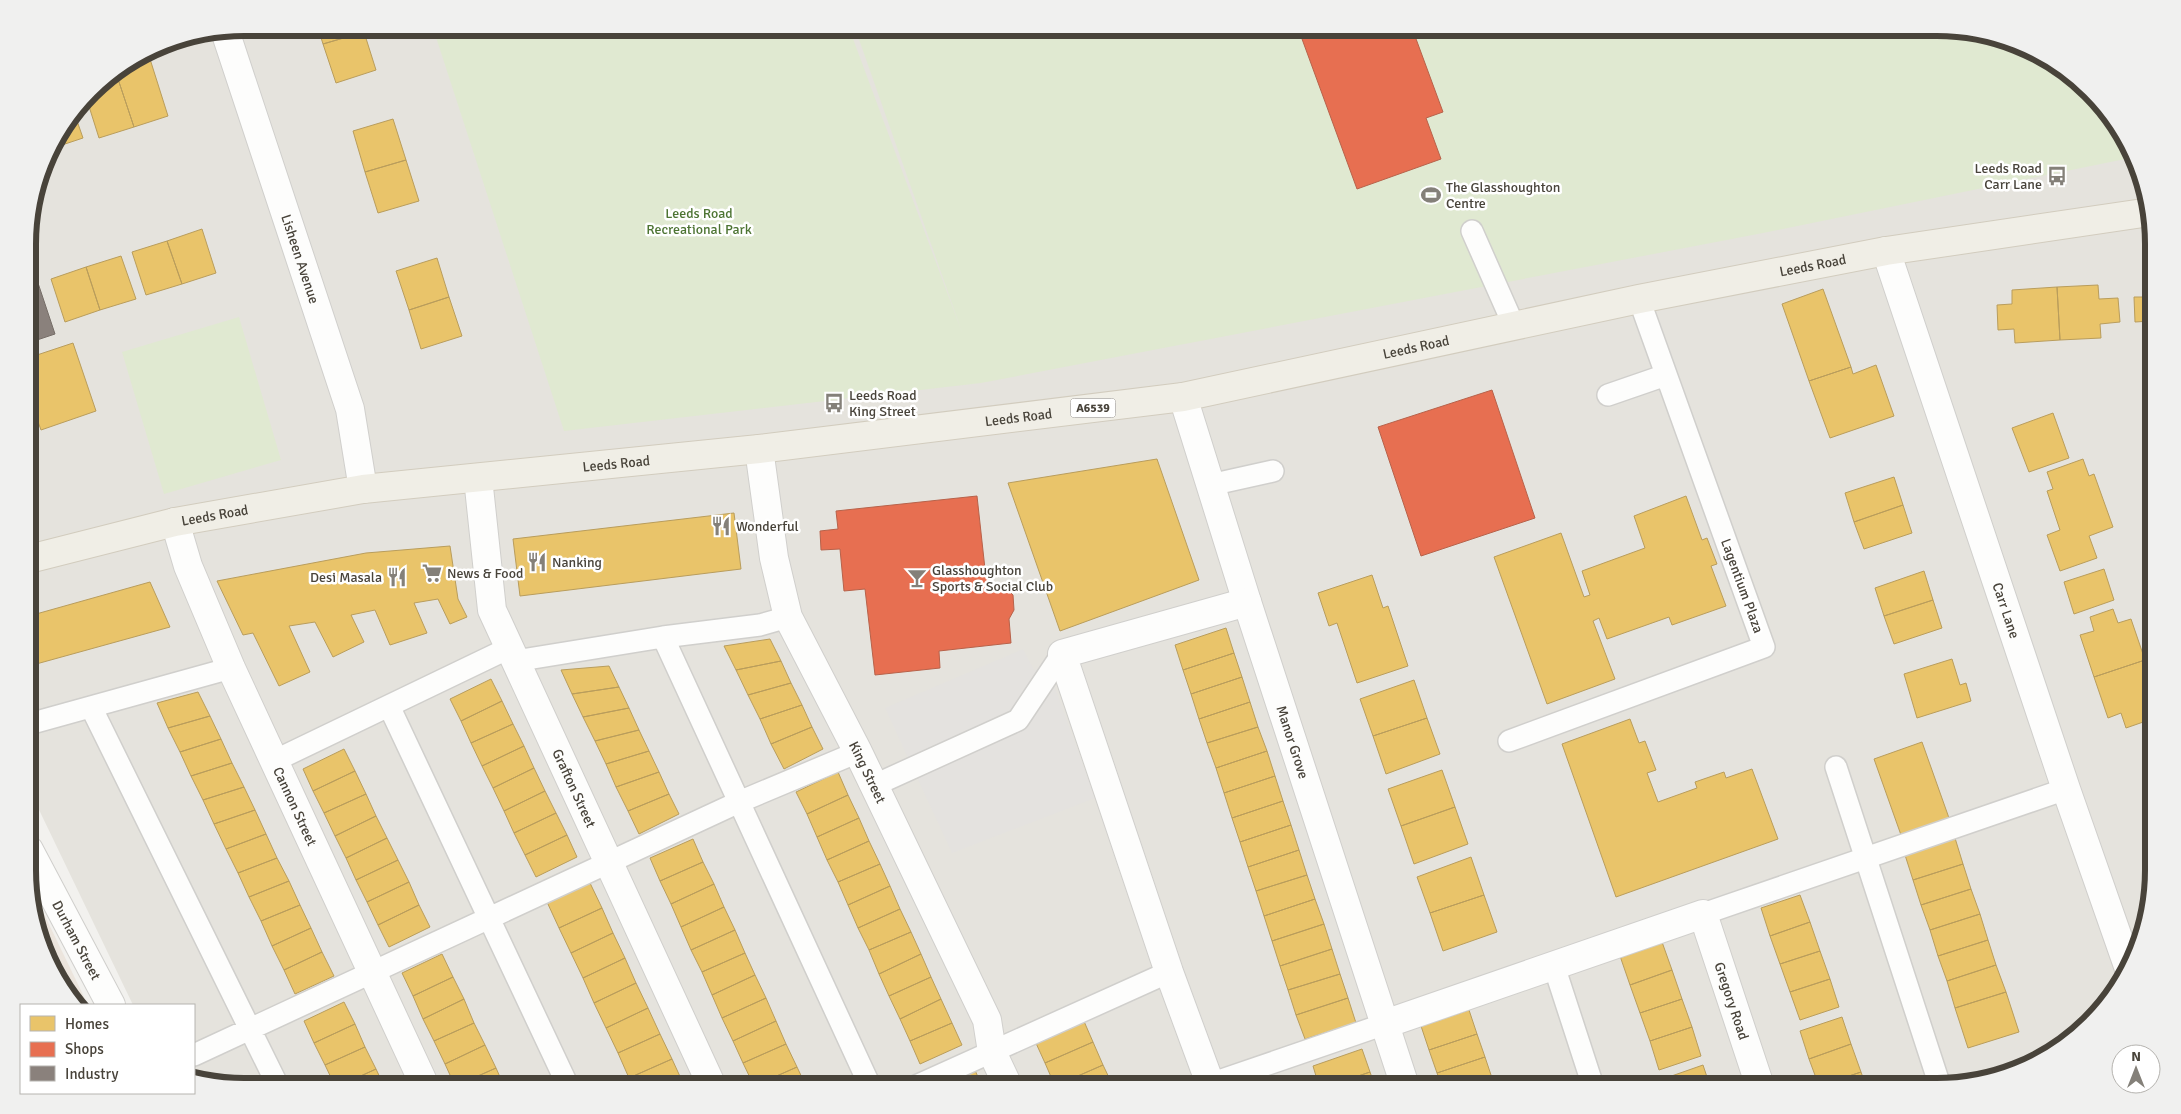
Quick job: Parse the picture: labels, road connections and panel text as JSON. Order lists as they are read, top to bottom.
{
  "streets": {
    "main road": ["Leeds Road", "A6539"],
    "street": [
      "Lisheen Avenue",
      "Carr Lane",
      "Manor Grove",
      "King Street",
      "Grafton Street",
      "Cannon Street",
      "Durham Street",
      "Gregory Road"
    ],
    "lane": ["Lagentium Plaza"]
  },
  "crossings": [
    ["Lisheen Avenue", "Leeds Road"],
    ["Leeds Road", "Lagentium Plaza"],
    ["Leeds Road", "Carr Lane"],
    ["Leeds Road", "Manor Grove"],
    ["Leeds Road", "King Street"],
    ["Leeds Road", "Grafton Street"],
    ["Leeds Road", "Cannon Street"]
  ],
  "parks": ["Leeds Road Recreational Park"],
  "places": {
    "bus stop": ["Leeds Road Carr Lane", "Leeds Road King Street"],
    "sports": ["The Glasshoughton Centre"],
    "restaurant": ["Wonderful", "Nanking", "Desi Masala"],
    "supermarket": ["News & Food"],
    "bar": ["Glasshoughton Sports & Social Club"]
  },
  "legend": ["Homes", "Shops", "Industry"],
  "north": "top"
}
